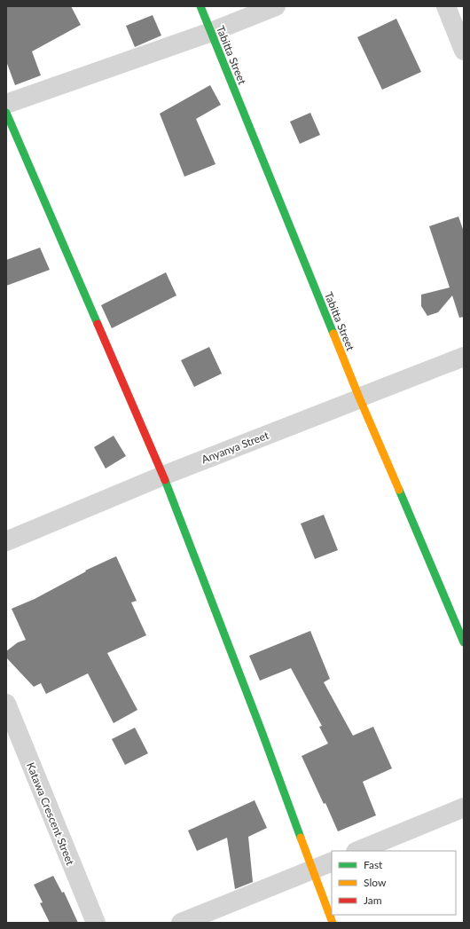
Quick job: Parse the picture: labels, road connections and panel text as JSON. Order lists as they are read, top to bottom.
{
  "streets": {
    "street": ["Tabitta Street", "Anyanya Street", "Katawa Crescent Street"]
  },
  "crossings": [
    ["Tabitta Street", "Anyanya Street"]
  ],
  "legend": ["Fast", "Slow", "Jam"]
}
